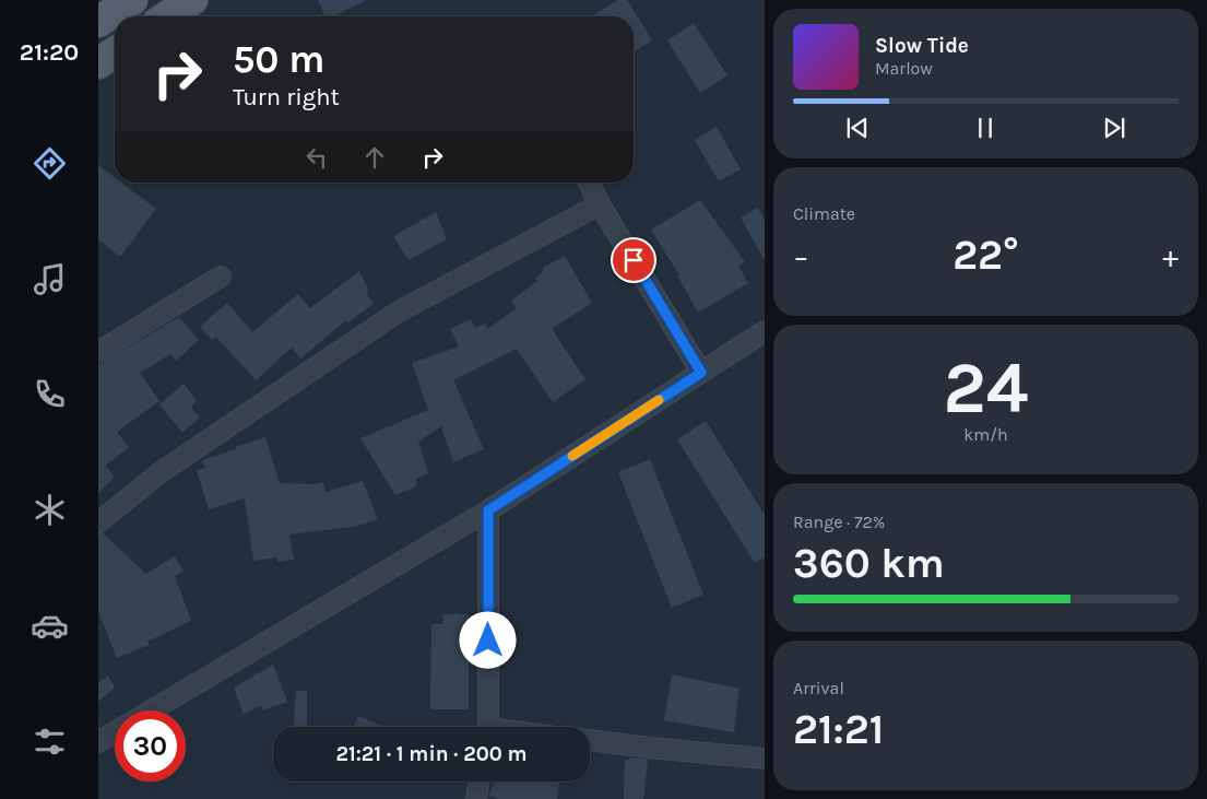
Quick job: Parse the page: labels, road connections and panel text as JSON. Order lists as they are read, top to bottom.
{
  "page": {
    "tabs": "21:20",
    "turn": ["50 m", "Turn right"],
    "song": ["Slow Tide", "Marlow"],
    "tile": [
      "Climate",
      ["24", "km/h"],
      ["Range · 72%", "360 km"],
      ["Arrival", "21:21"]
    ],
    "heat": ["−", "22°", "+"],
    "limit": "30",
    "trip": "21:21 · 1 min · 200 m"
  }
}
